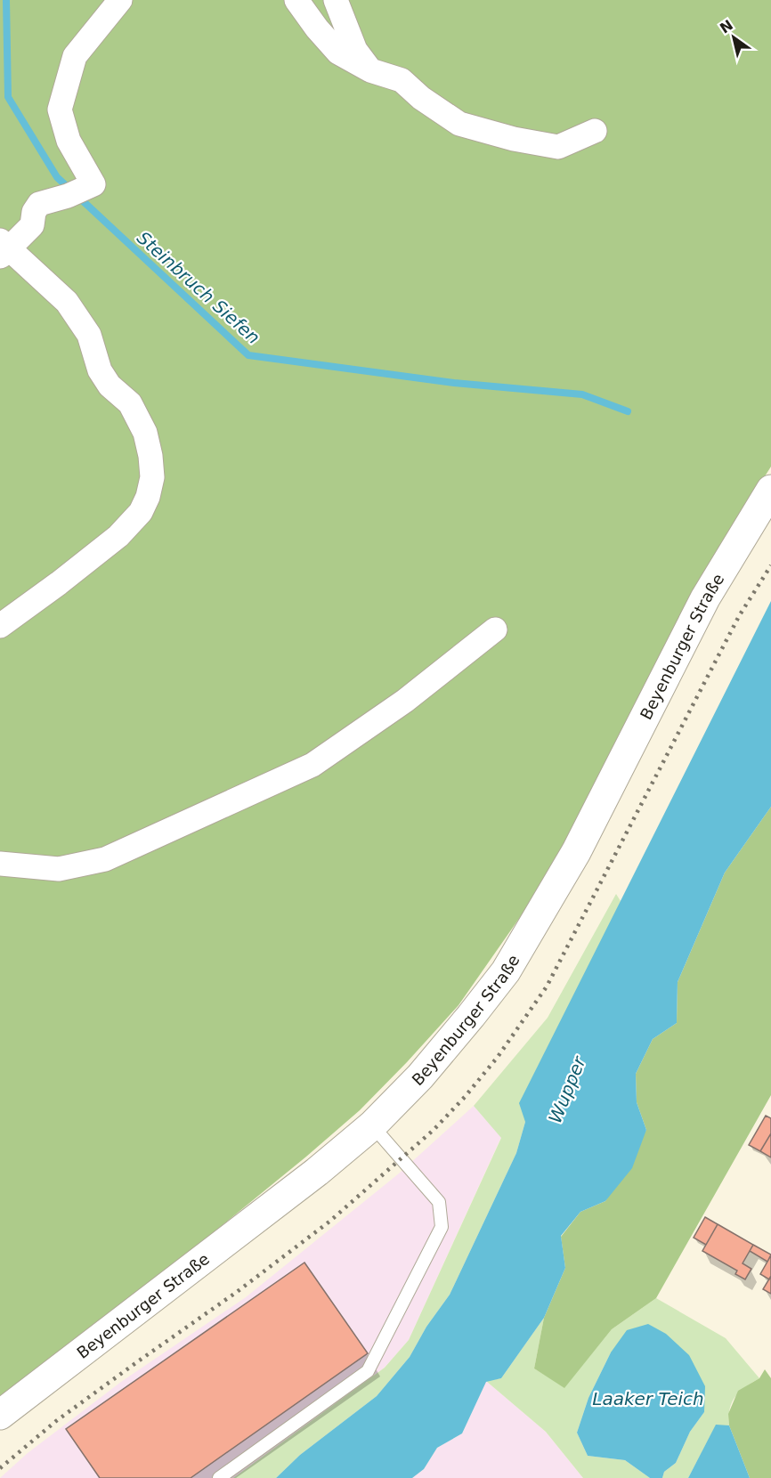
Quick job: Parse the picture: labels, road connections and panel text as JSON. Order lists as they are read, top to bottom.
{
  "streets": {
    "main road": ["Beyenburger Straße"]
  },
  "water": ["Steinbruch Siefen", "Wupper", "Laaker Teich"],
  "north": "top left"
}
